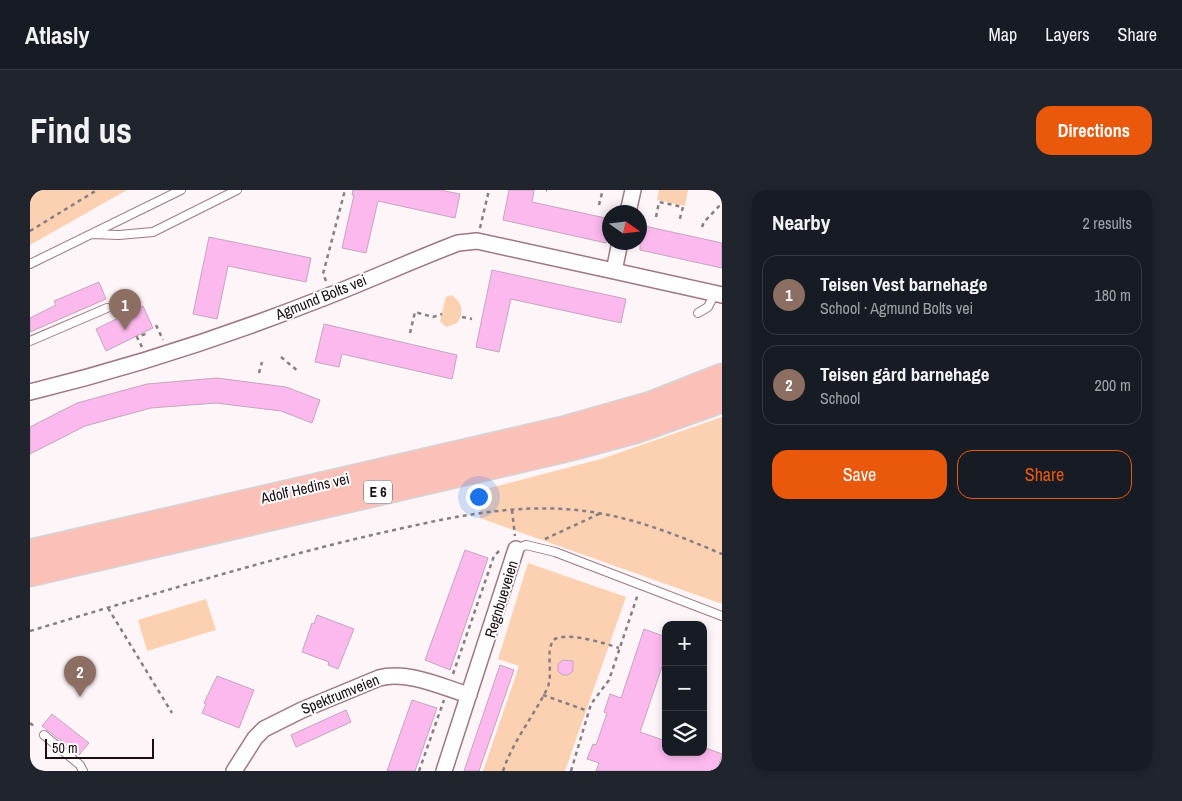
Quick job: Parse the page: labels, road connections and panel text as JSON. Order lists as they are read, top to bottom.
{
  "streets": {
    "highway": ["Adolf Hedins vei", "E 6"],
    "street": ["Agmund Bolts vei", "Regnbueveien", "Spektrumveien"]
  },
  "crossings": [
    ["Regnbueveien", "Spektrumveien"]
  ],
  "scale_bar": "50 m",
  "north": "right",
  "page": {
    "header": "Atlasly",
    "nav": ["Map", "Layers", "Share"],
    "buttons": [
      "Directions",
      ["Save", "Share"]
    ],
    "title": "Find us",
    "heading": ["Nearby", "2 results"],
    "list": [
      {
        "mark": "1",
        "name": "Teisen Vest barnehage",
        "note": "School · Agmund Bolts vei",
        "value": "180 m"
      },
      {
        "mark": "2",
        "name": "Teisen gård barnehage",
        "note": "School",
        "value": "200 m"
      }
    ],
    "pins": ["1", "2"],
    "map_buttons": ["+", "−"],
    "scale": "50 m"
  }
}
